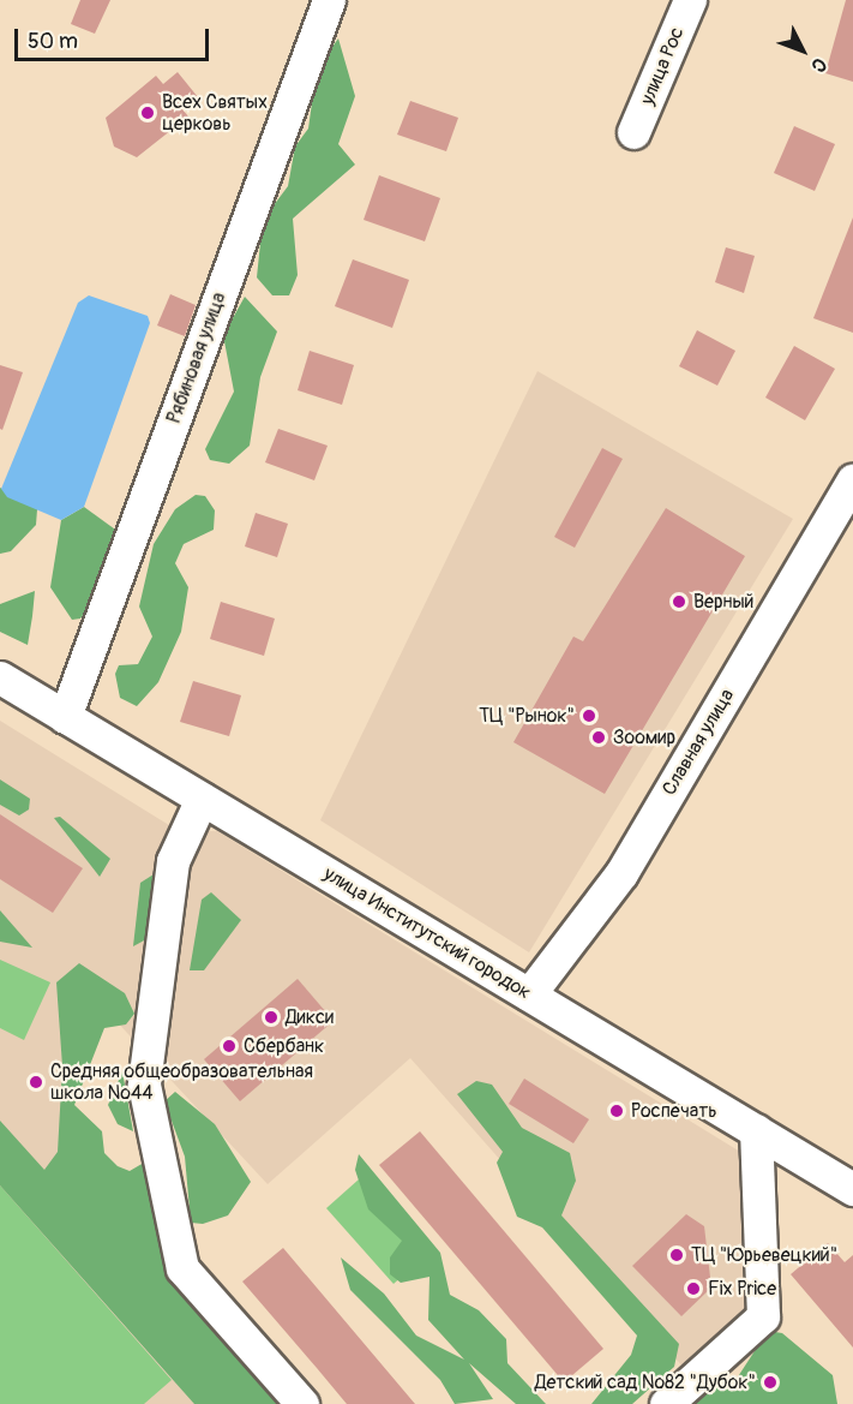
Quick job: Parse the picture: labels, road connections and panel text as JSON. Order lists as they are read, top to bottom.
{
  "streets": {
    "street": [
      "улица Рос",
      "Рябиновая улица",
      "Славная улица",
      "улица Институтский городок"
    ]
  },
  "crossings": [
    ["Рябиновая улица", "улица Институтский городок"],
    ["Славная улица", "улица Институтский городок"]
  ],
  "places": [
    "Всех Святых церковь",
    "Верный",
    "ТЦ \"Рынок\"",
    "Зоомир",
    "Дикси",
    "Сбербанк",
    "Средняя общеобразовательная школа №44",
    "Роспечать",
    "ТЦ \"Юрьевецкий\"",
    "Fix Price",
    "Детский сад №82 \"Дубок\""
  ],
  "scale_bar": "50 m",
  "north": "bottom right"
}
